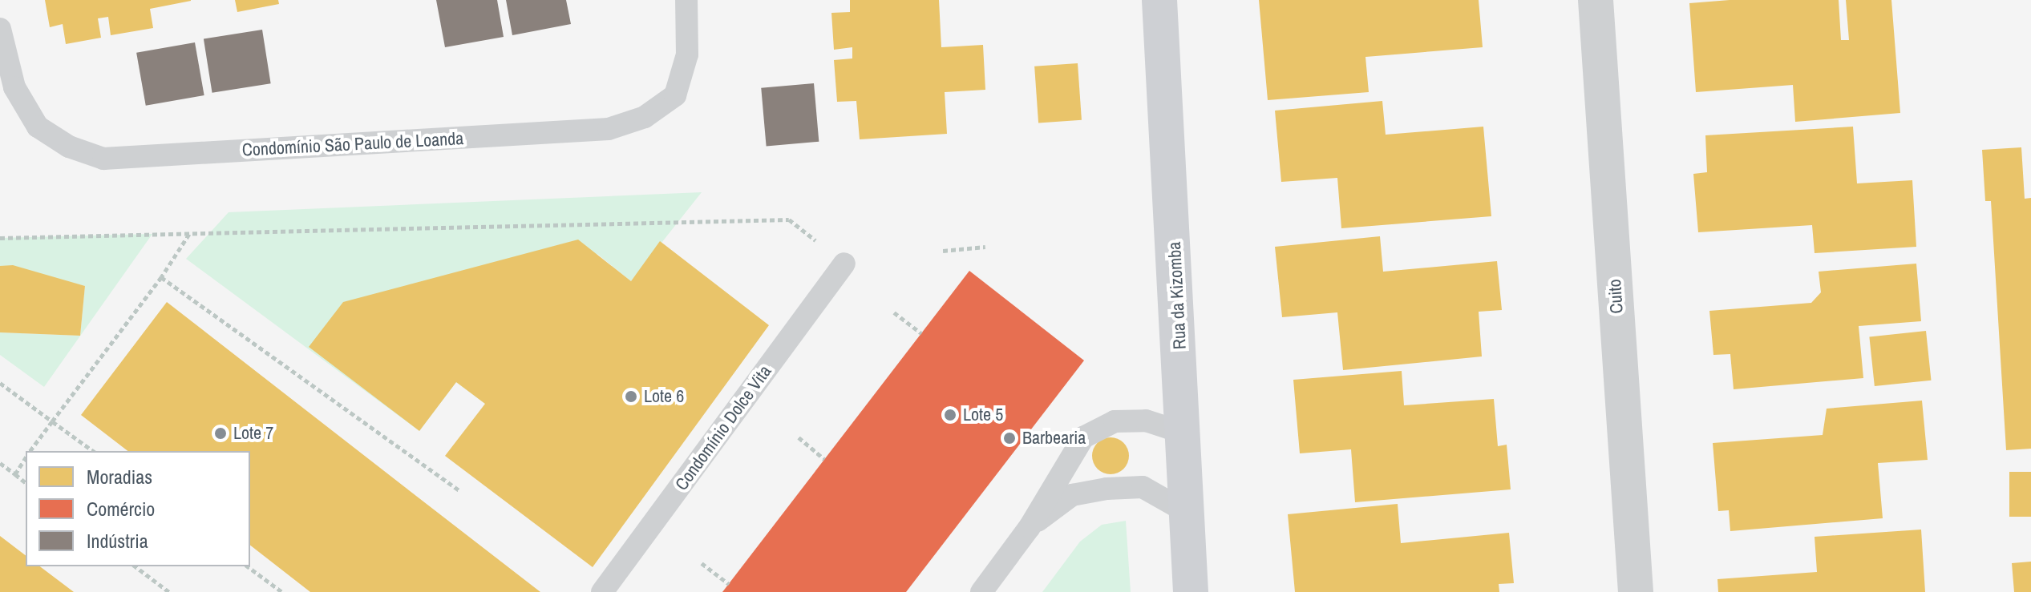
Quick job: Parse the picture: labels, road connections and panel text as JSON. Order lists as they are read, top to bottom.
{
  "streets": {
    "main road": ["Rua da Kizomba"],
    "street": ["Cuito"],
    "lane": ["Condomínio São Paulo de Loanda", "Condomínio Dolce Vita"]
  },
  "places": [
    "Lote 6",
    "Lote 5",
    "Lote 7",
    "Barbearia"
  ],
  "legend": ["Moradias", "Comércio", "Indústria"]
}
